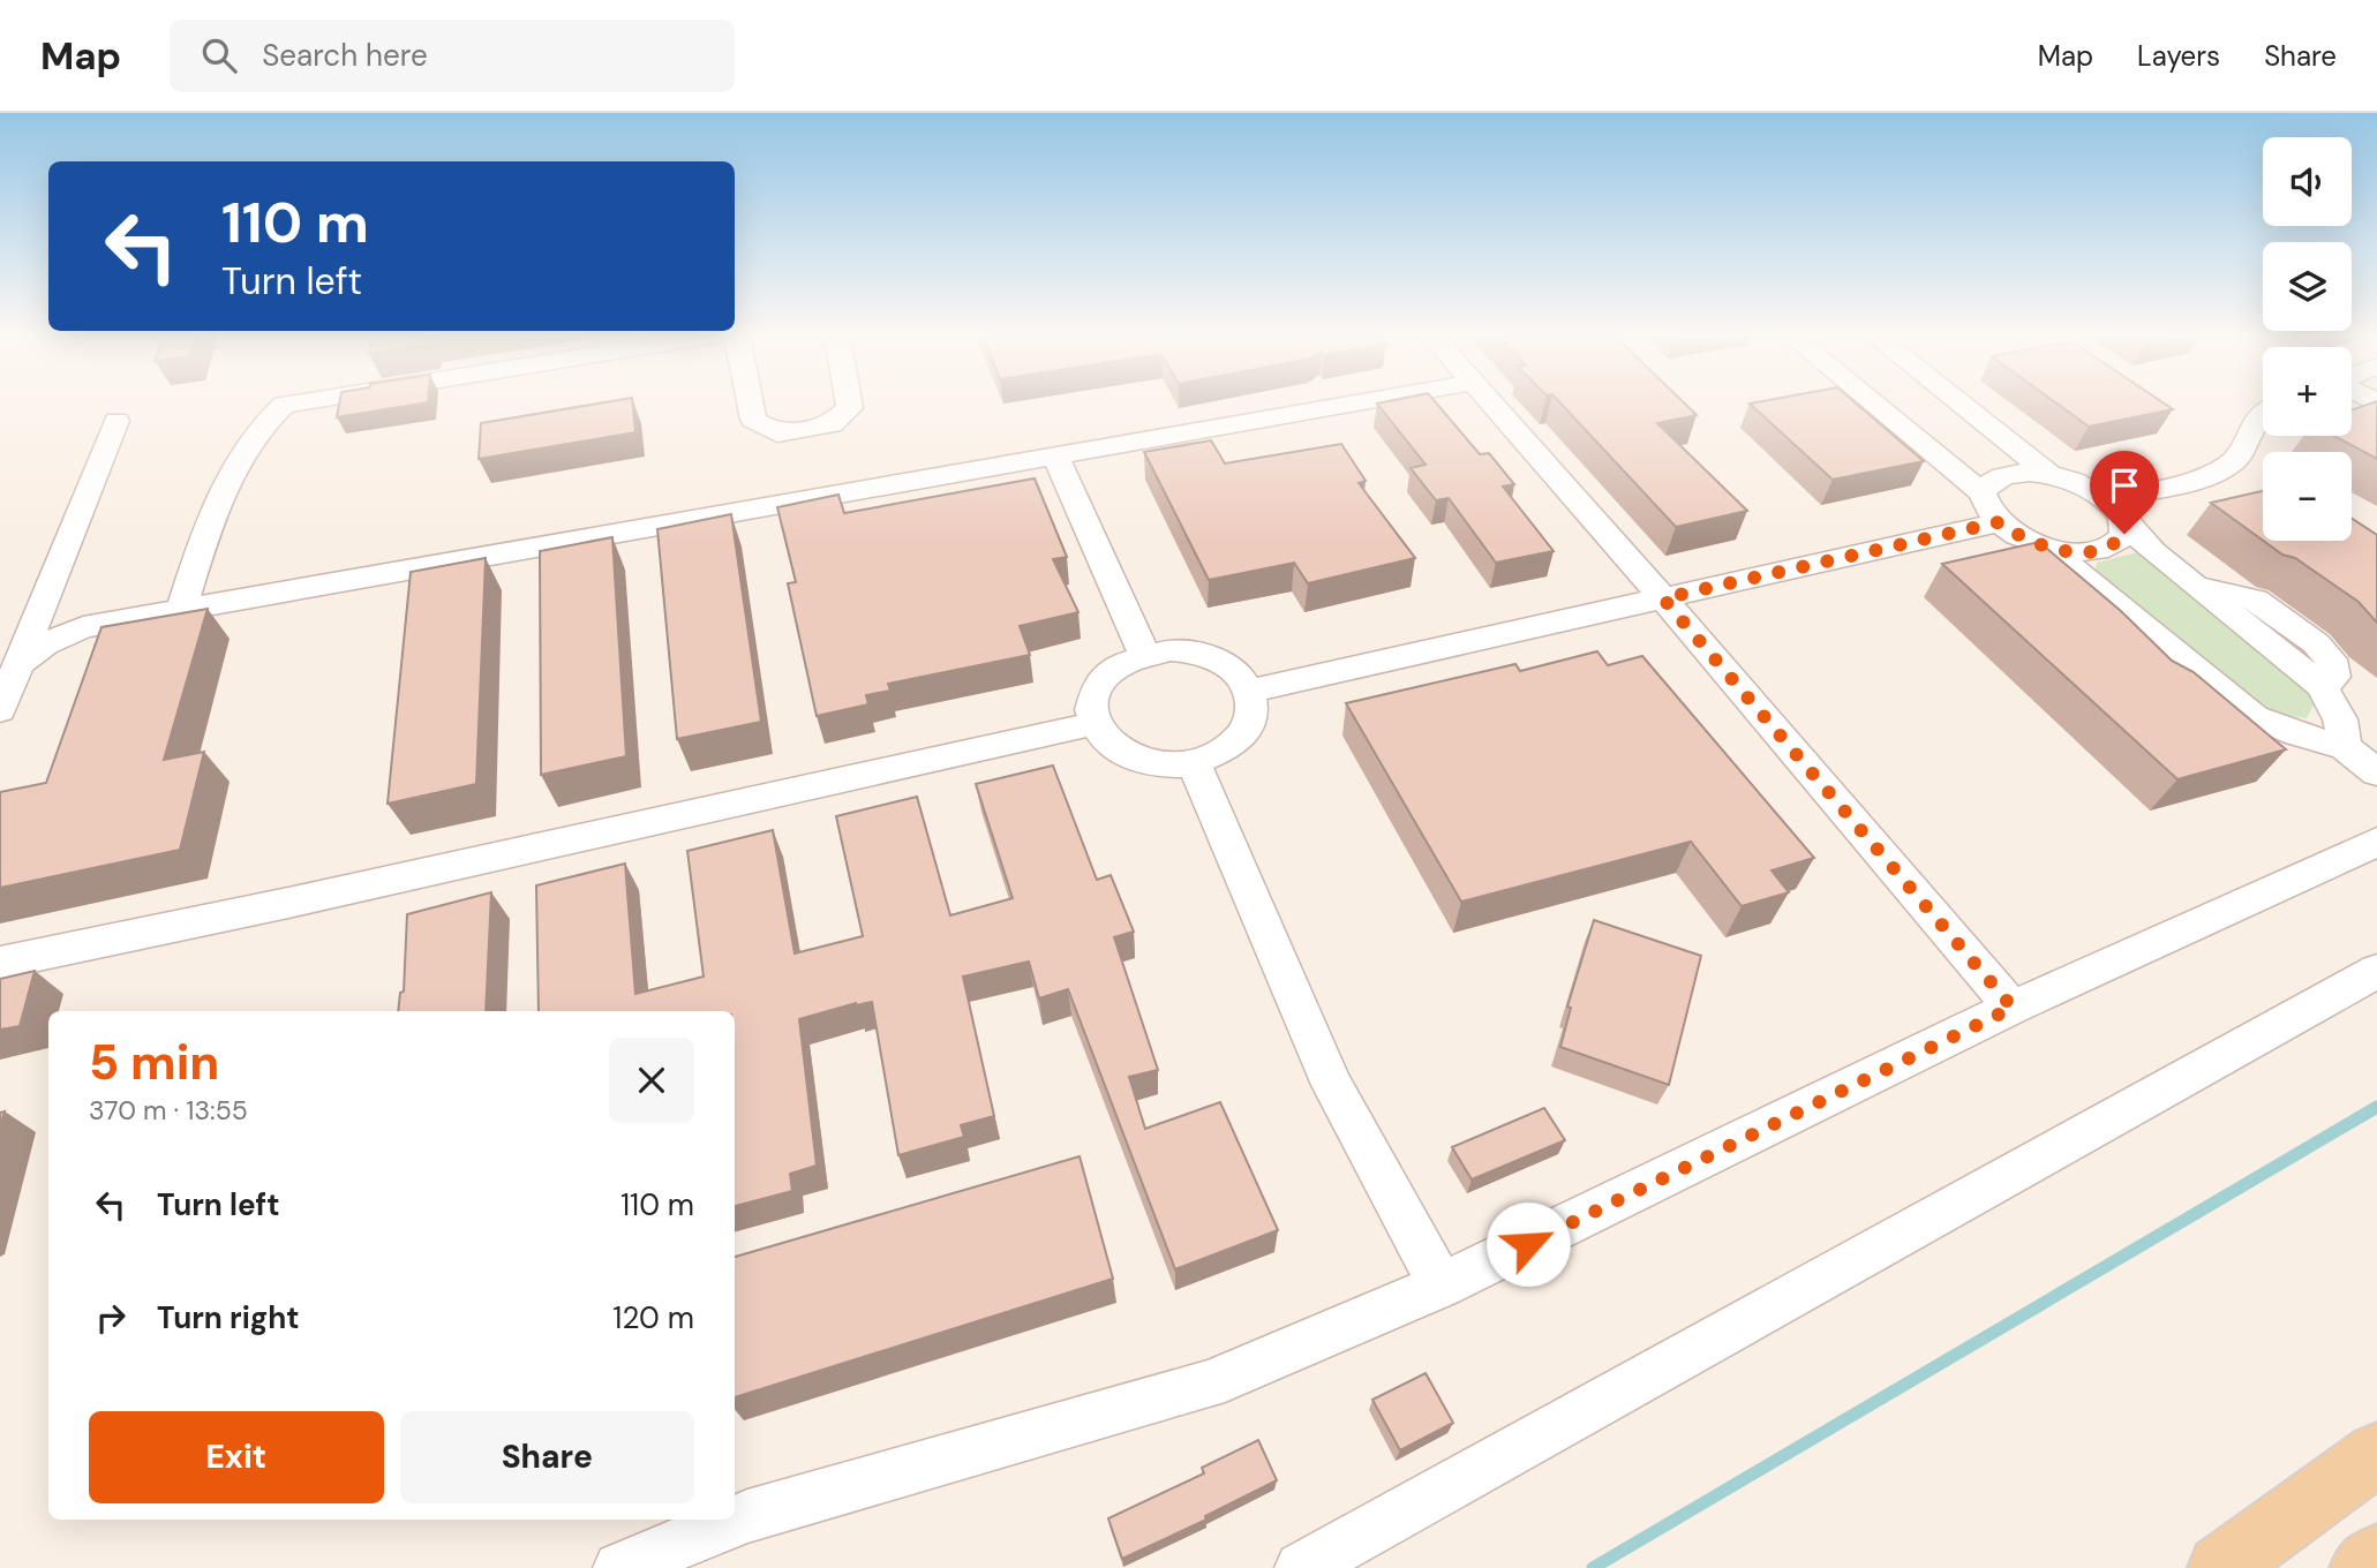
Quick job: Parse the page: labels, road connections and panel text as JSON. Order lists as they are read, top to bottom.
{
  "page": {
    "header": "Map",
    "search": "Search here",
    "nav": ["Map", "Layers", "Share"],
    "map_buttons": ["+", "−"],
    "turn": ["110 m", "Turn left"],
    "heading": ["5 min", "370 m · 13:55"],
    "list": [
      {
        "name": "Turn left",
        "value": "110 m"
      },
      {
        "name": "Turn right",
        "value": "120 m"
      }
    ],
    "buttons": ["Exit", "Share"]
  }
}
